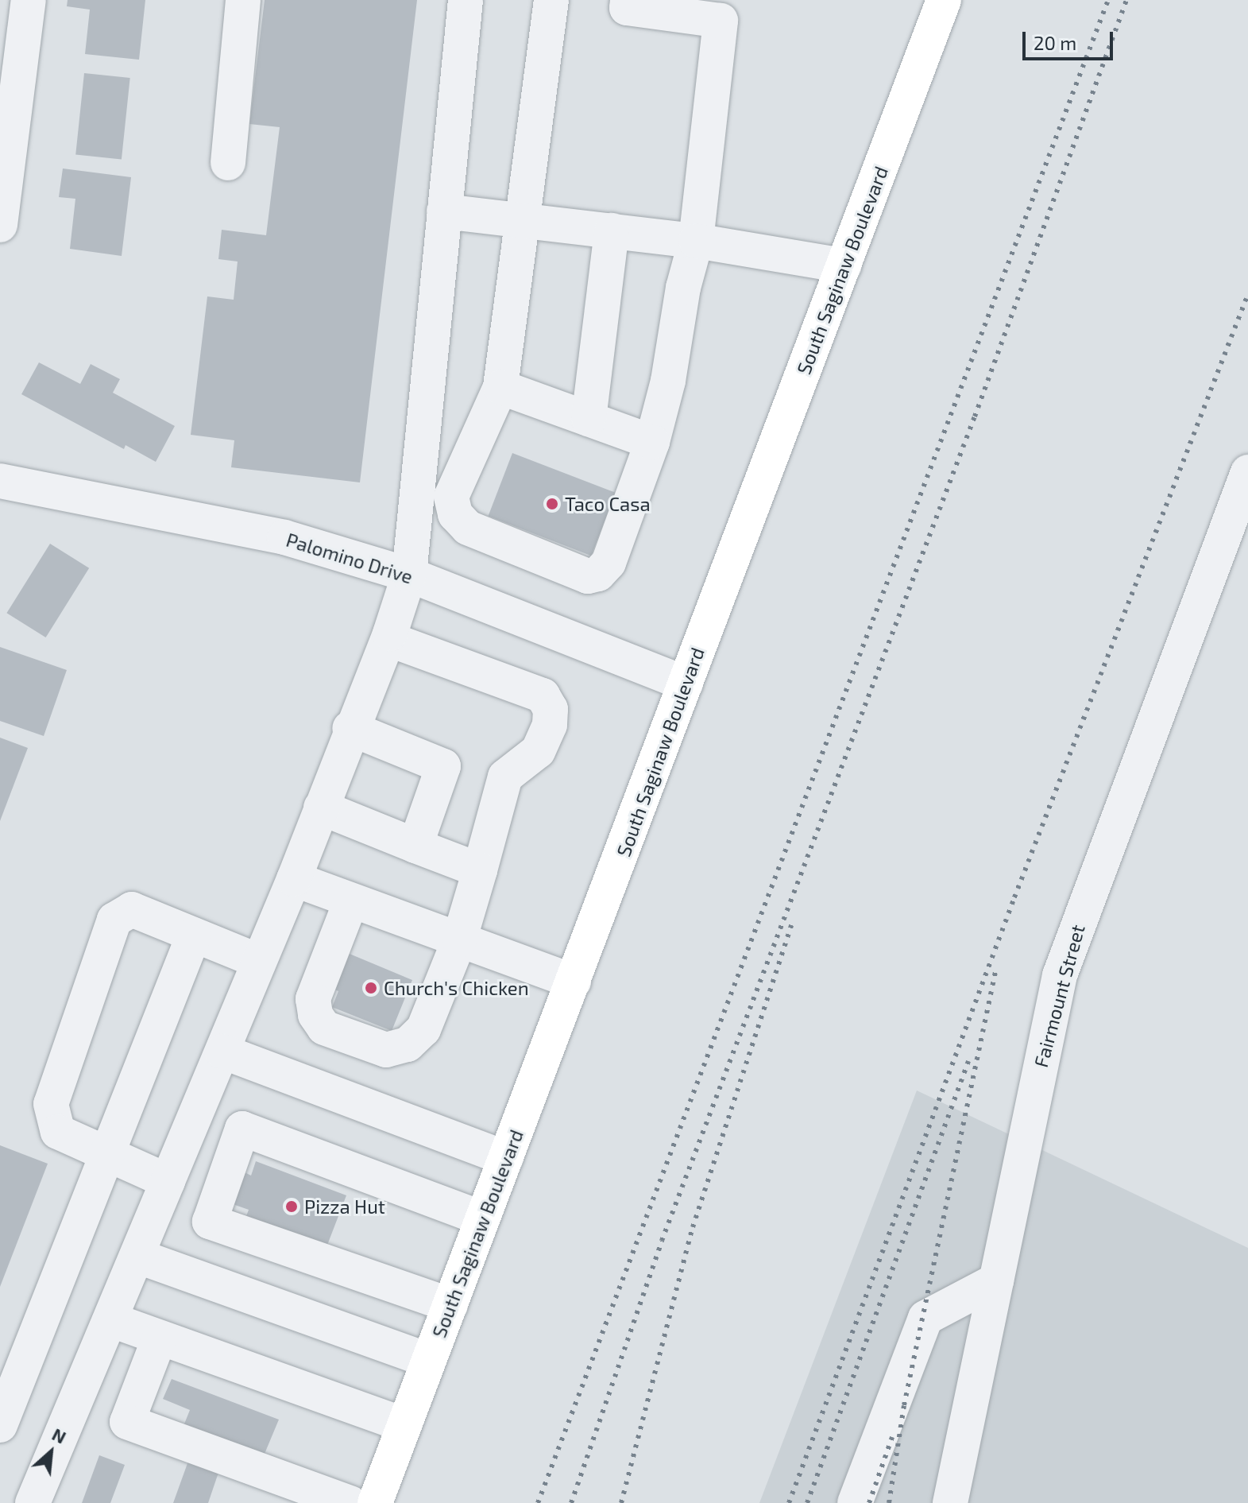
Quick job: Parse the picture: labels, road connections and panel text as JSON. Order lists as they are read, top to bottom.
{
  "streets": {
    "main road": ["South Saginaw Boulevard"],
    "street": ["Palomino Drive", "Fairmount Street"]
  },
  "crossings": [
    ["South Saginaw Boulevard", "Palomino Drive"]
  ],
  "places": ["Taco Casa", "Church's Chicken", "Pizza Hut"],
  "scale_bar": "20 m",
  "north": "top right"
}
